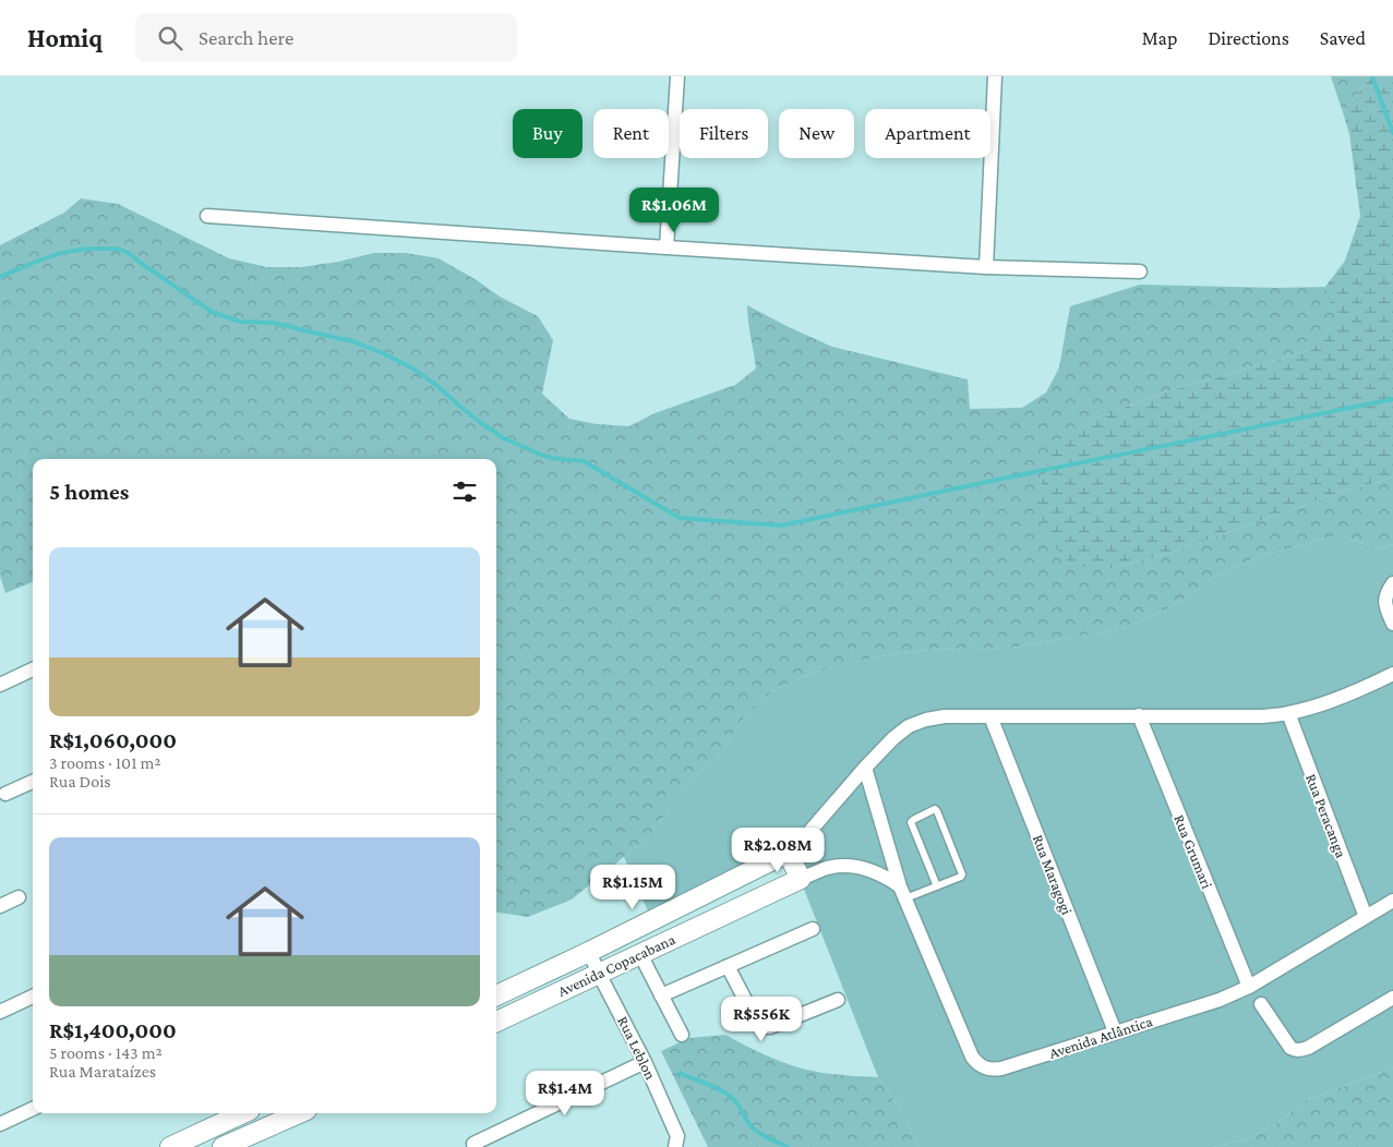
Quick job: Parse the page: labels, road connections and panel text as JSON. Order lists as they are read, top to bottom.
{
  "streets": {
    "street": [
      "Rua Peracanga",
      "Rua Grumari",
      "Rua Maragogi",
      "Avenida Copacabana",
      "Avenida Atlântica",
      "Rua Leblon"
    ]
  },
  "crossings": [
    ["Rua Peracanga", "Avenida Atlântica"],
    ["Rua Grumari", "Avenida Atlântica"],
    ["Rua Maragogi", "Avenida Atlântica"],
    ["Avenida Copacabana", "Rua Leblon"]
  ],
  "page": {
    "header": "Homiq",
    "search": "Search here",
    "nav": ["Map", "Directions", "Saved"],
    "chip": [
      "Buy",
      "Rent",
      "Filters",
      "New",
      "Apartment"
    ],
    "price": [
      "R$1.06M",
      "R$2.08M",
      "R$1.15M",
      "R$556K",
      "R$1.4M"
    ],
    "heading": "5 homes",
    "list": [
      {
        "name": "R$1,060,000",
        "note": "3 rooms · 101 m² · Rua Dois"
      },
      {
        "name": "R$1,400,000",
        "note": "5 rooms · 143 m² · Rua Marataízes"
      }
    ]
  }
}
